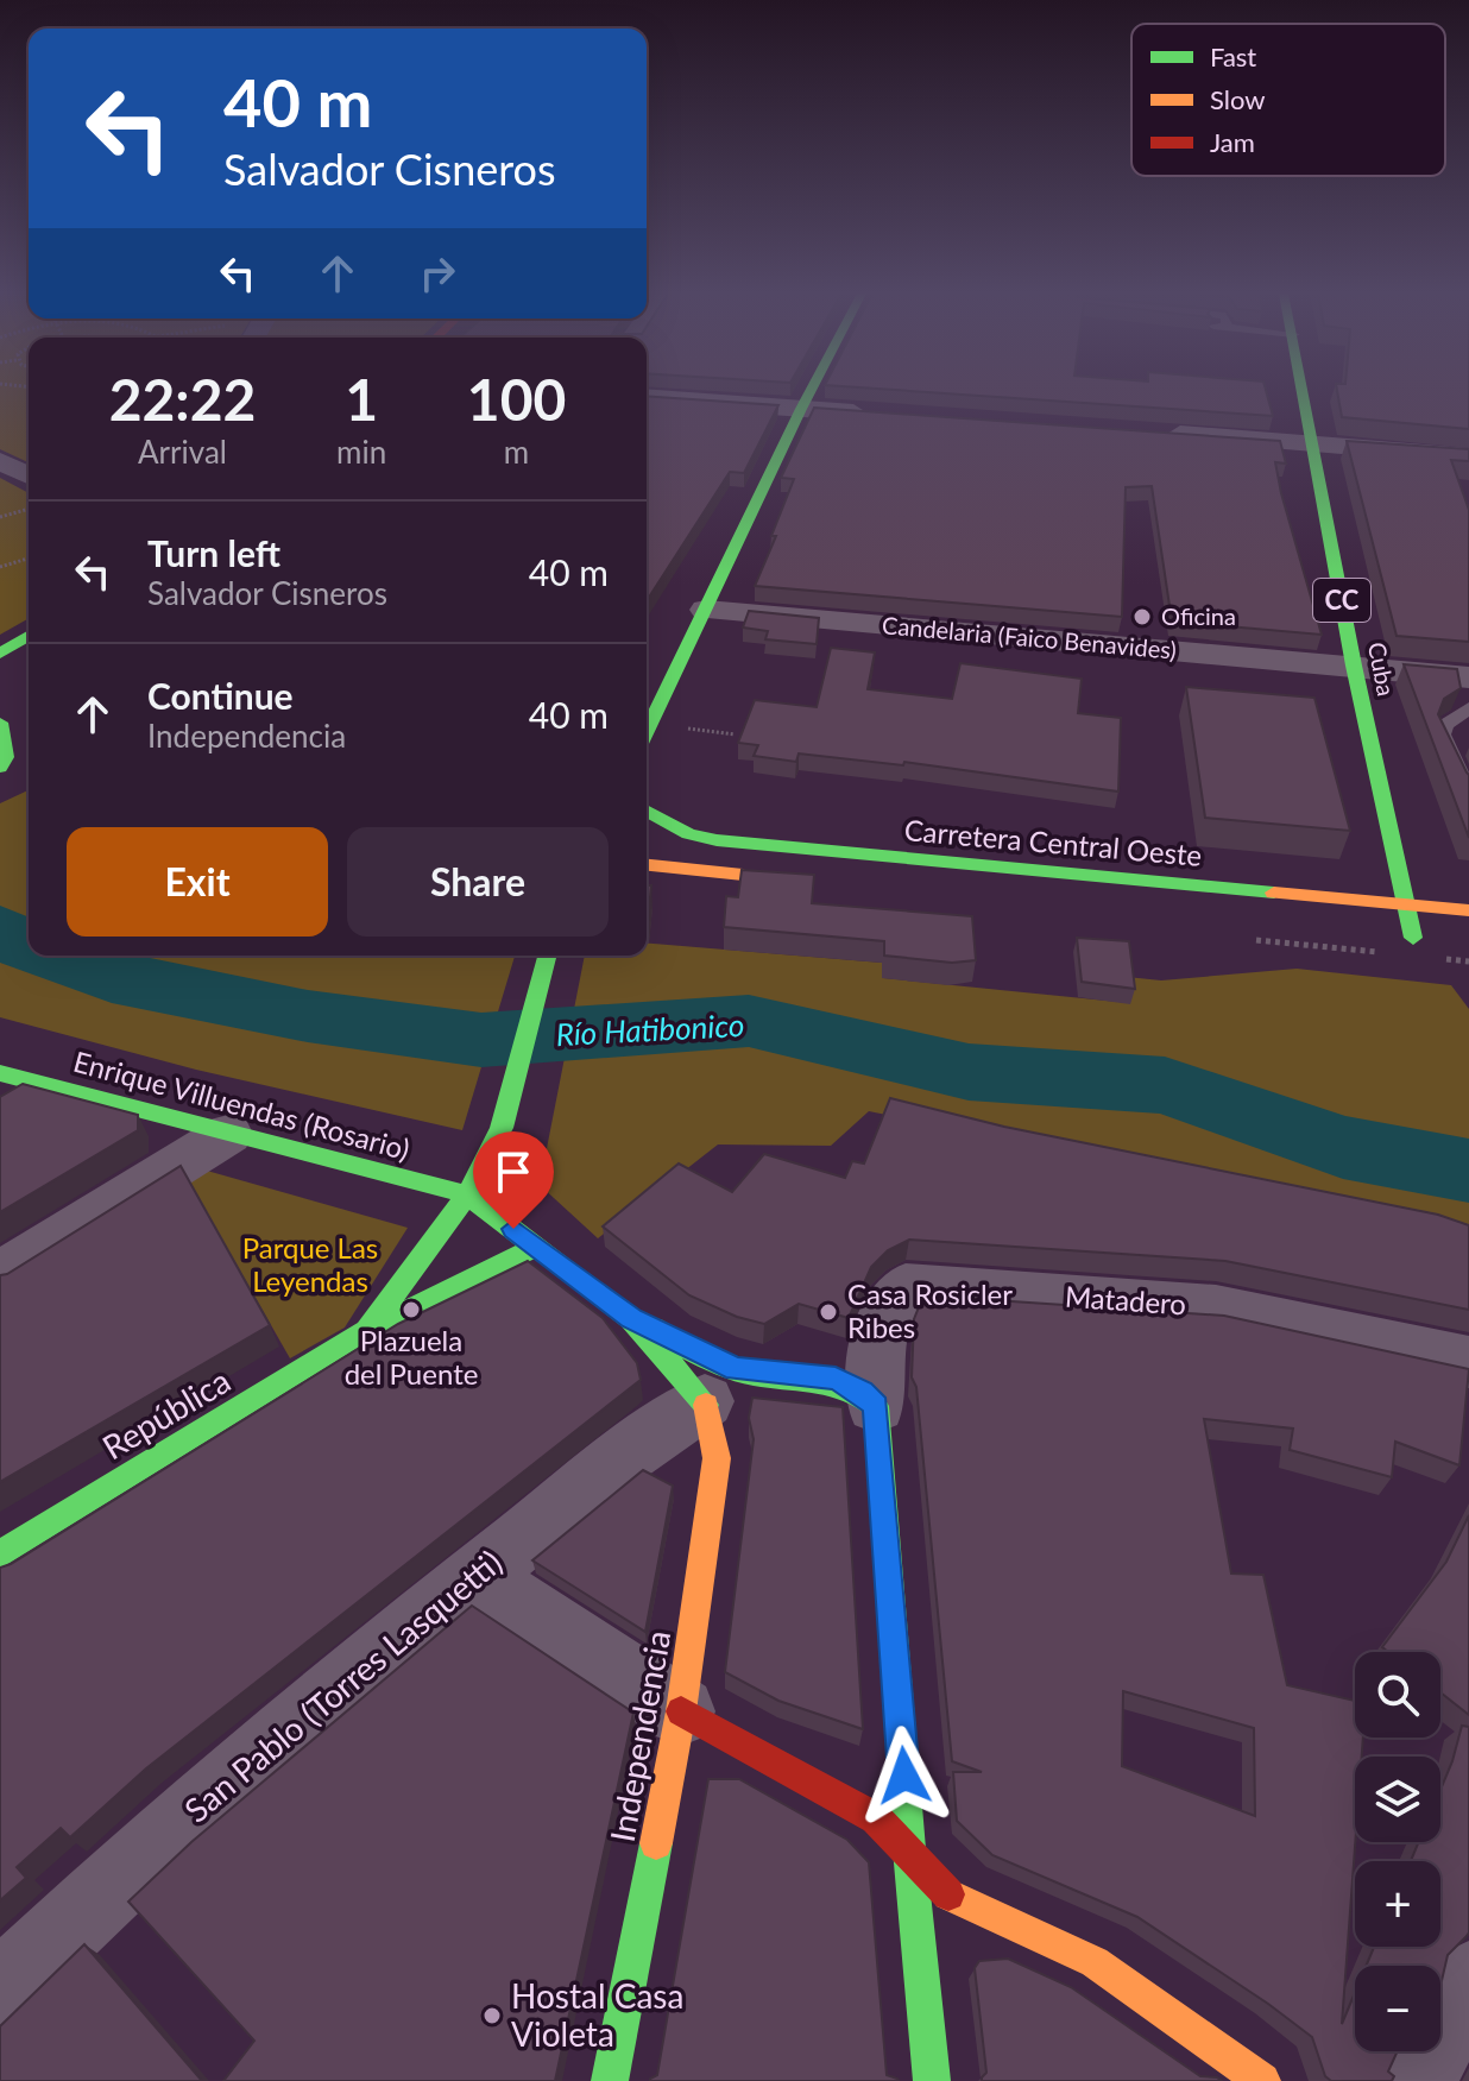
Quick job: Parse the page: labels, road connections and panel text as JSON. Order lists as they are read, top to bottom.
{
  "streets": {
    "main road": [
      "CC",
      "Cuba",
      "Carretera Central Oeste",
      "Enrique Villuendas (Rosario)",
      "República",
      "Independencia"
    ],
    "street": ["Candelaria (Faico Benavides)", "Matadero", "San Pablo (Torres Lasquetti)"]
  },
  "crossings": [
    ["Candelaria (Faico Benavides)", "Cuba"],
    ["Cuba", "Carretera Central Oeste"],
    ["Enrique Villuendas (Rosario)", "República"],
    ["Enrique Villuendas (Rosario)", "Independencia"],
    ["República", "Independencia"],
    ["San Pablo (Torres Lasquetti)", "Independencia"]
  ],
  "water": ["Río Hatibonico"],
  "parks": ["Parque Las Leyendas"],
  "places": [
    "Oficina",
    "Plazuela del Puente",
    "Casa Rosicler Ribes",
    "Hostal Casa Violeta"
  ],
  "legend": ["Fast", "Slow", "Jam"],
  "page": {
    "turn": ["40 m", "Salvador Cisneros"],
    "eta": [
      "22:22",
      "Arrival",
      "1",
      "min",
      "100",
      "m"
    ],
    "list": [
      {
        "name": "Turn left",
        "note": "Salvador Cisneros",
        "value": "40 m"
      },
      {
        "name": "Continue",
        "note": "Independencia",
        "value": "40 m"
      }
    ],
    "buttons": ["Exit", "Share"],
    "map_buttons": ["+", "−"]
  }
}
